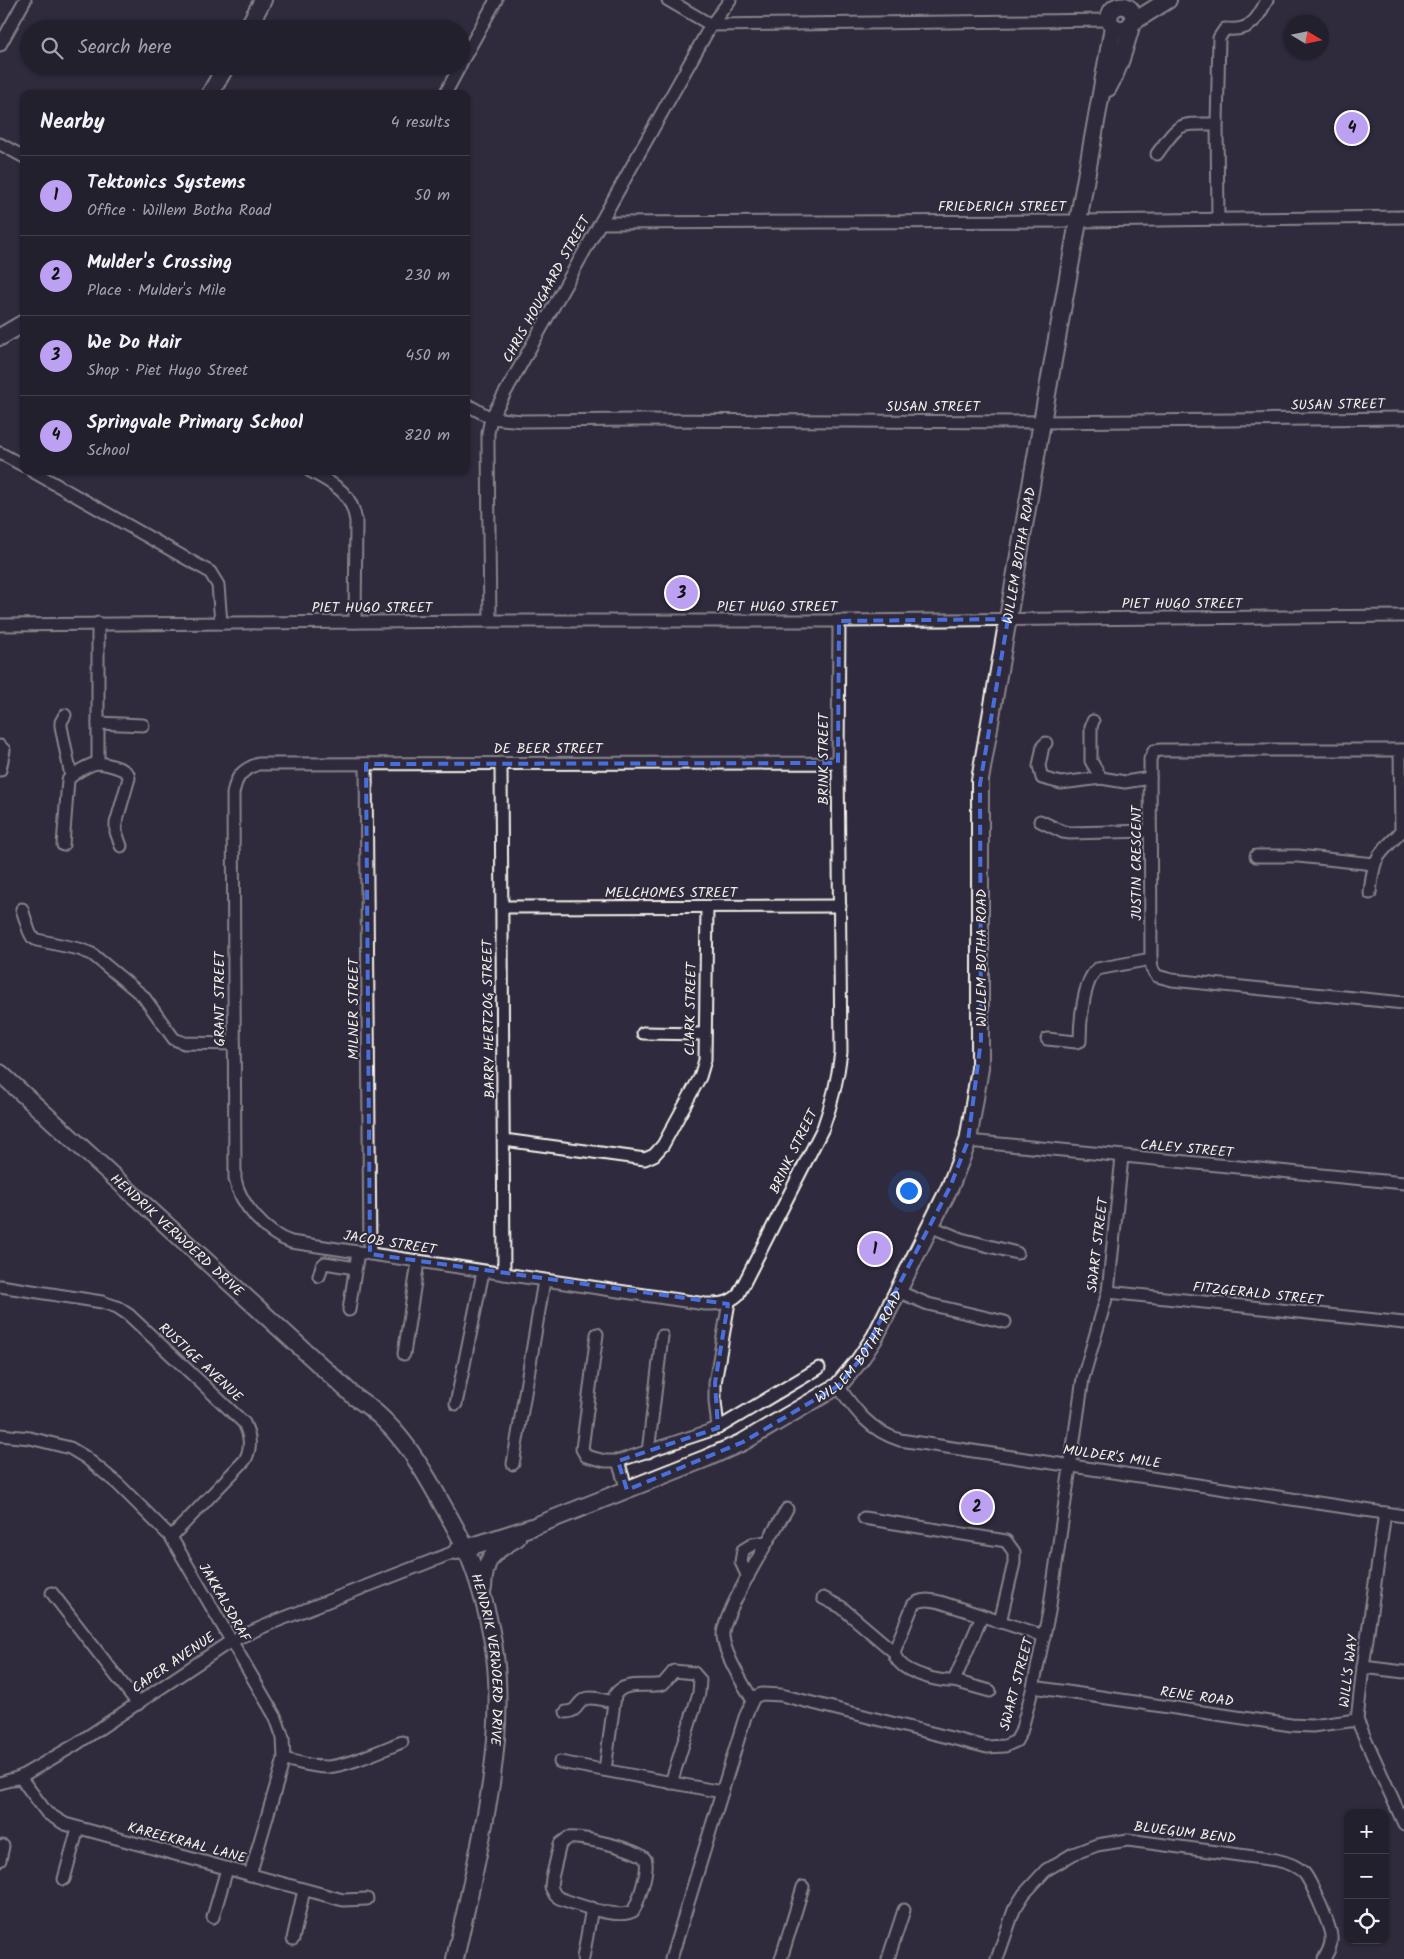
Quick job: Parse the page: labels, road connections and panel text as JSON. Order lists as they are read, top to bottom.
{
  "streets": {
    "street": [
      "FRIEDERICH STREET",
      "CHRIS HOUGAARD STREET",
      "SUSAN STREET",
      "WILLEM BOTHA ROAD",
      "PIET HUGO STREET",
      "DE BEER STREET",
      "BRINK STREET",
      "JUSTIN CRESCENT",
      "MELCHOMES STREET",
      "GRANT STREET",
      "MILNER STREET",
      "CLARK STREET",
      "BARRY HERTZOG STREET",
      "CALEY STREET",
      "HENDRIK VERWOERD DRIVE",
      "JACOB STREET",
      "SWART STREET",
      "FITZGERALD STREET",
      "RUSTIGE AVENUE",
      "MULDER'S MILE",
      "JAKKALSDRAF",
      "CAPER AVENUE",
      "WILL'S WAY",
      "RENE ROAD",
      "BLUEGUM BEND",
      "KAREEKRAAL LANE"
    ]
  },
  "crossings": [
    ["FRIEDERICH STREET", "CHRIS HOUGAARD STREET"],
    ["FRIEDERICH STREET", "WILLEM BOTHA ROAD"],
    ["CHRIS HOUGAARD STREET", "SUSAN STREET"],
    ["CHRIS HOUGAARD STREET", "PIET HUGO STREET"],
    ["SUSAN STREET", "WILLEM BOTHA ROAD"],
    ["WILLEM BOTHA ROAD", "PIET HUGO STREET"],
    ["WILLEM BOTHA ROAD", "CALEY STREET"],
    ["WILLEM BOTHA ROAD", "HENDRIK VERWOERD DRIVE"],
    ["WILLEM BOTHA ROAD", "MULDER'S MILE"],
    ["WILLEM BOTHA ROAD", "CAPER AVENUE"],
    ["PIET HUGO STREET", "BRINK STREET"],
    ["DE BEER STREET", "BRINK STREET"],
    ["DE BEER STREET", "GRANT STREET"],
    ["DE BEER STREET", "MILNER STREET"],
    ["DE BEER STREET", "BARRY HERTZOG STREET"],
    ["BRINK STREET", "MELCHOMES STREET"],
    ["MELCHOMES STREET", "CLARK STREET"],
    ["MELCHOMES STREET", "BARRY HERTZOG STREET"],
    ["GRANT STREET", "JACOB STREET"],
    ["MILNER STREET", "JACOB STREET"],
    ["CLARK STREET", "BARRY HERTZOG STREET"],
    ["BARRY HERTZOG STREET", "JACOB STREET"],
    ["CALEY STREET", "SWART STREET"],
    ["HENDRIK VERWOERD DRIVE", "CAPER AVENUE"],
    ["SWART STREET", "FITZGERALD STREET"],
    ["SWART STREET", "MULDER'S MILE"],
    ["SWART STREET", "RENE ROAD"],
    ["RUSTIGE AVENUE", "JAKKALSDRAF"],
    ["MULDER'S MILE", "WILL'S WAY"],
    ["JAKKALSDRAF", "CAPER AVENUE"],
    ["JAKKALSDRAF", "KAREEKRAAL LANE"],
    ["CAPER AVENUE", "KAREEKRAAL LANE"],
    ["WILL'S WAY", "RENE ROAD"]
  ],
  "north": "right",
  "page": {
    "search": "Search here",
    "heading": ["Nearby", "4 results"],
    "pins": [
      "4",
      "3",
      "1",
      "2"
    ],
    "list": [
      {
        "mark": "1",
        "name": "Tektonics Systems",
        "note": "Office · Willem Botha Road",
        "value": "50 m"
      },
      {
        "mark": "2",
        "name": "Mulder's Crossing",
        "note": "Place · Mulder's Mile",
        "value": "230 m"
      },
      {
        "mark": "3",
        "name": "We Do Hair",
        "note": "Shop · Piet Hugo Street",
        "value": "450 m"
      },
      {
        "mark": "4",
        "name": "Springvale Primary School",
        "note": "School",
        "value": "820 m"
      }
    ],
    "map_buttons": ["+", "−"]
  }
}
